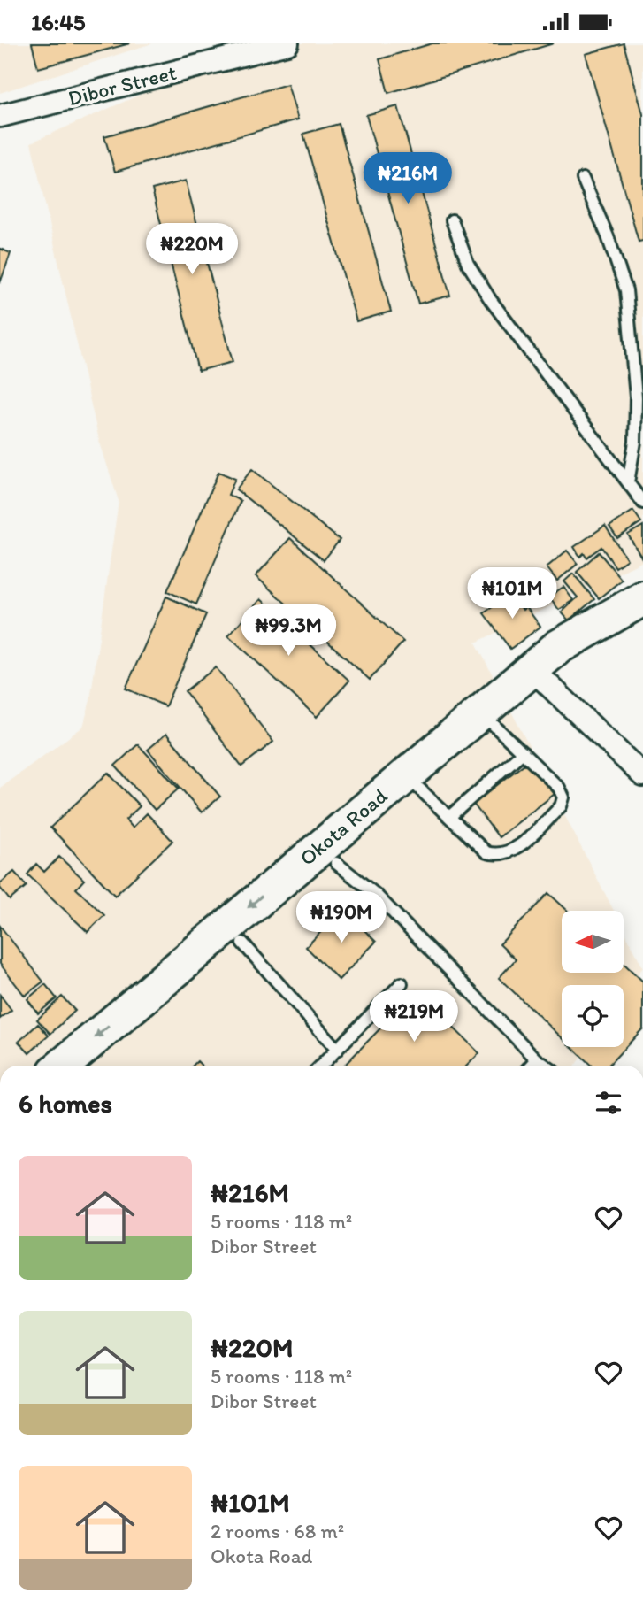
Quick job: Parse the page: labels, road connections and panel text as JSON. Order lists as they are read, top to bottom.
{
  "streets": {
    "main road": ["Okota Road"],
    "street": ["Dibor Street"]
  },
  "north": "left",
  "page": {
    "status": "16:45",
    "price": [
      "₦216M",
      "₦220M",
      "₦101M",
      "₦99.3M",
      "₦190M",
      "₦219M"
    ],
    "heading": "6 homes",
    "list": [
      {
        "name": "₦216M",
        "note": "5 rooms · 118 m² · Dibor Street"
      },
      {
        "name": "₦220M",
        "note": "5 rooms · 118 m² · Dibor Street"
      },
      {
        "name": "₦101M",
        "note": "2 rooms · 68 m² · Okota Road"
      }
    ]
  }
}
